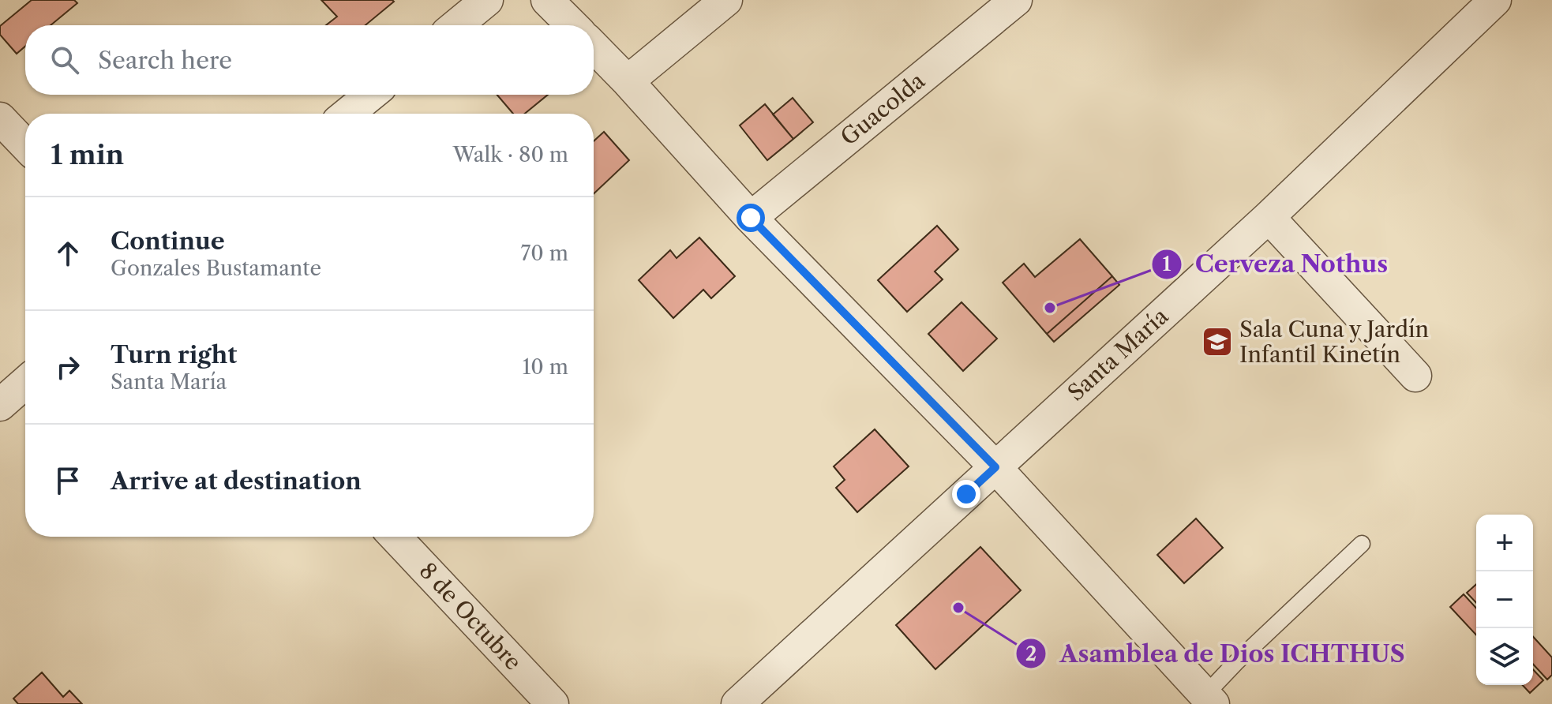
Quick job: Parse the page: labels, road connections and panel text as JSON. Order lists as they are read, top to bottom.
{
  "streets": {
    "street": ["Guacolda", "Santa María", "8 de Octubre"]
  },
  "places": {
    "other": ["Cerveza Nothus", "Asamblea de Dios ICHTHUS"],
    "school or university": ["Sala Cuna y Jardín Infantil Kinetín"]
  },
  "page": {
    "search": "Search here",
    "heading": ["1 min", "Walk · 80 m"],
    "list": [
      ["Continue", "Gonzales Bustamante", "70 m"],
      ["Turn right", "Santa María", "10 m"],
      "Arrive at destination"
    ],
    "map_buttons": ["+", "−"]
  }
}
